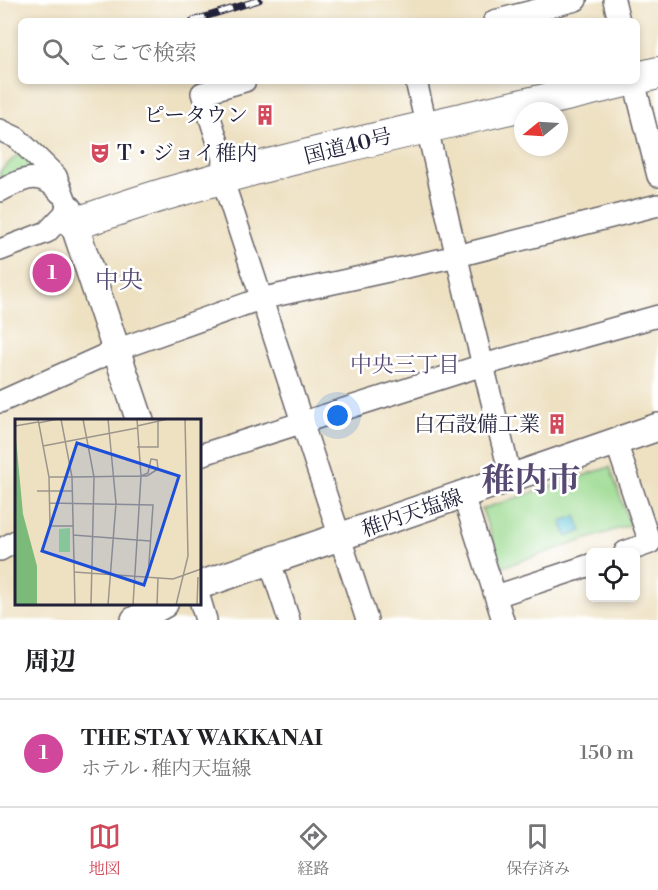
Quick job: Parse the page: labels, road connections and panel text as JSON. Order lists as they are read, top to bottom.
{
  "streets": {
    "highway": ["国道40号"],
    "main road": ["稚内天塩線"]
  },
  "districts": ["中央", "中央三丁目", "稚内市"],
  "places": {
    "building": ["ピータウン", "白石設備工業"],
    "theatre": ["T・ジョイ稚内"]
  },
  "north": "left",
  "page": {
    "search": "ここで検索",
    "pins": "1",
    "heading": "周辺",
    "list": [
      {
        "mark": "1",
        "name": "THE STAY WAKKANAI",
        "note": "ホテル · 稚内天塩線",
        "value": "150 m"
      }
    ],
    "nav": ["地図", "経路", "保存済み"]
  }
}
